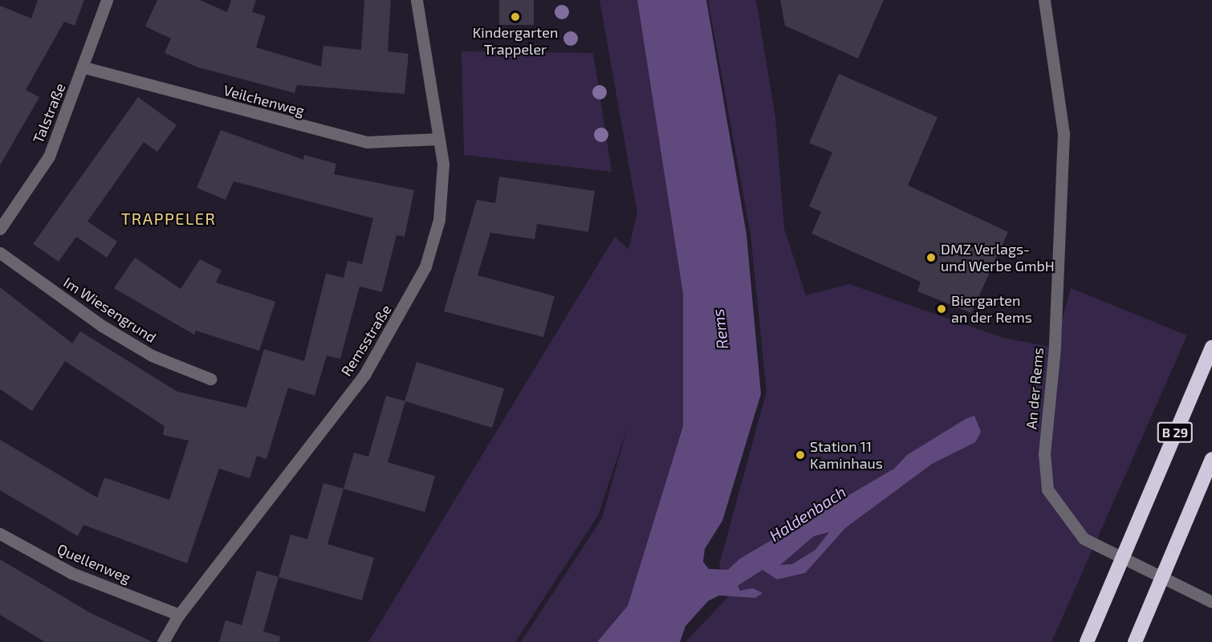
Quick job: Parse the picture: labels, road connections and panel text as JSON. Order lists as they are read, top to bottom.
{
  "streets": {
    "highway": ["B 29"],
    "street": [
      "Veilchenweg",
      "Talstraße",
      "Im Wiesengrund",
      "Remsstraße",
      "An der Rems",
      "Quellenweg"
    ]
  },
  "crossings": [
    ["Veilchenweg", "Talstraße"],
    ["Veilchenweg", "Remsstraße"],
    ["Remsstraße", "Quellenweg"]
  ],
  "districts": ["TRAPPELER"],
  "water": ["Rems", "Haldenbach"],
  "places": [
    "Kindergarten Trappeler",
    "DMZ Verlags- und Werbe GmbH",
    "Biergarten an der Rems",
    "Station 11 Kaminhaus"
  ]
}
